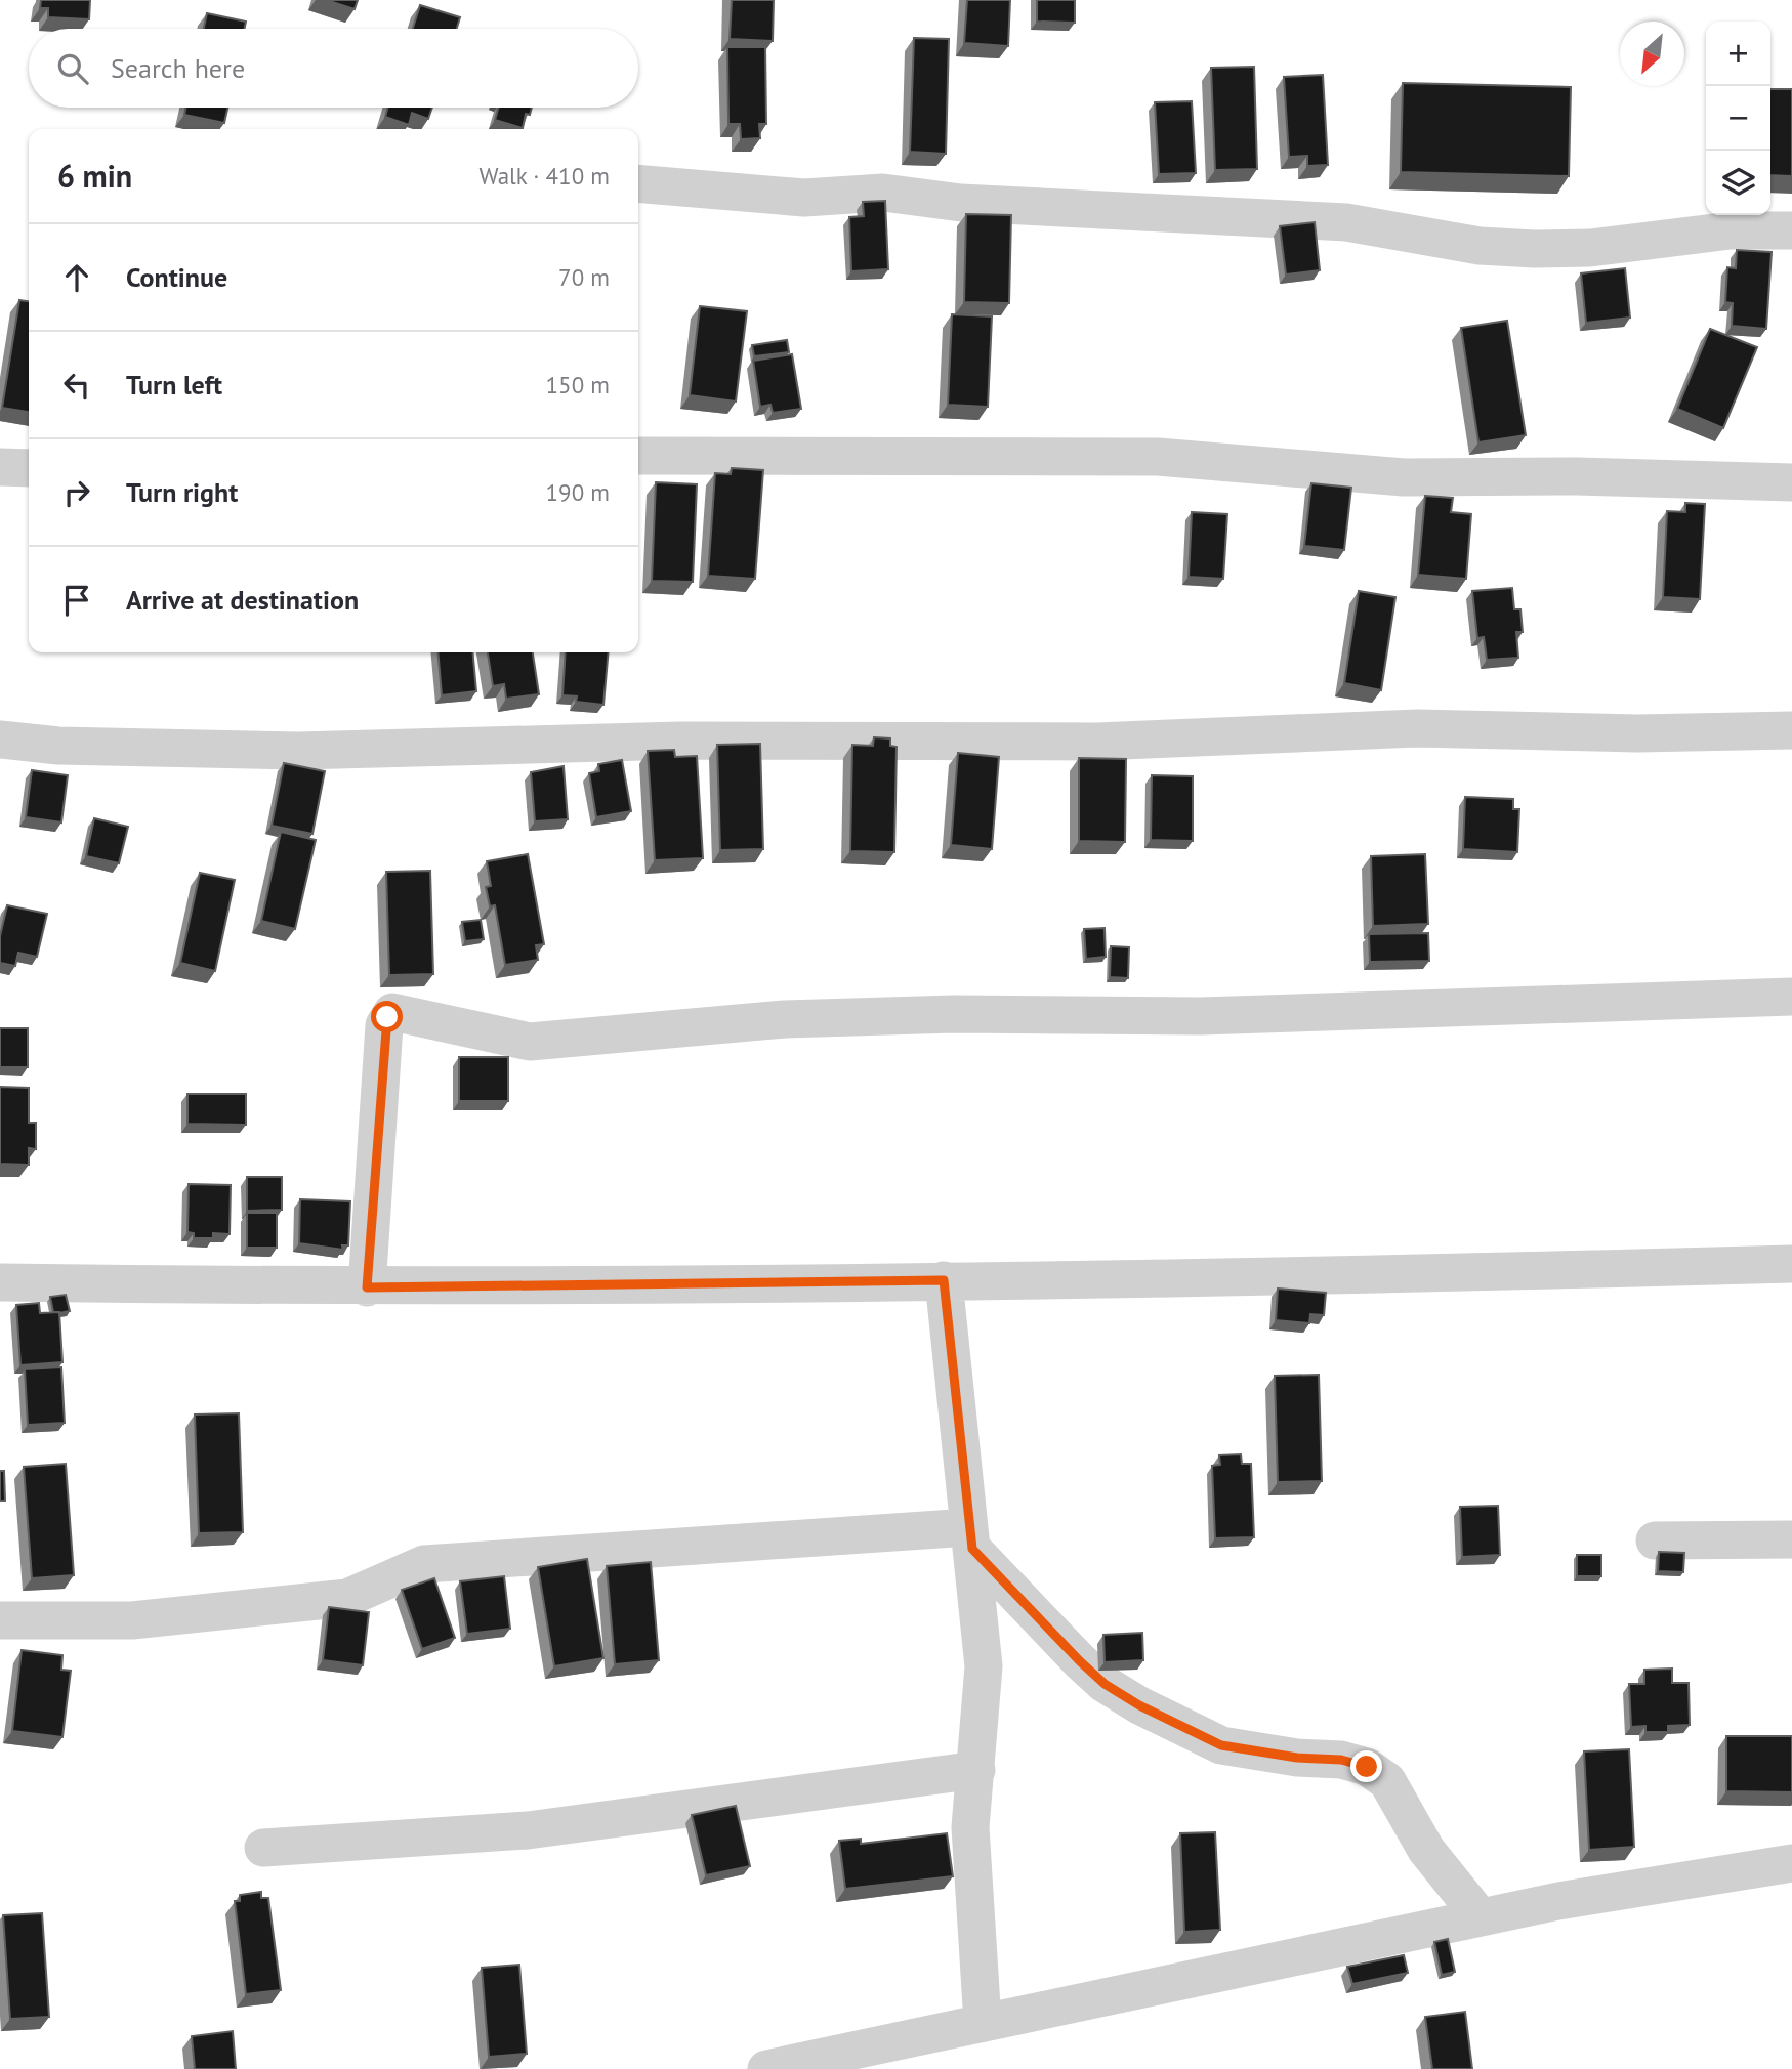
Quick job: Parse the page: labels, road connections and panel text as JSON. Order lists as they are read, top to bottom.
{
  "north": "bottom left",
  "page": {
    "map_buttons": ["+", "−"],
    "search": "Search here",
    "heading": ["6 min", "Walk · 410 m"],
    "list": [
      ["Continue", "70 m"],
      ["Turn left", "150 m"],
      ["Turn right", "190 m"],
      "Arrive at destination"
    ]
  }
}
